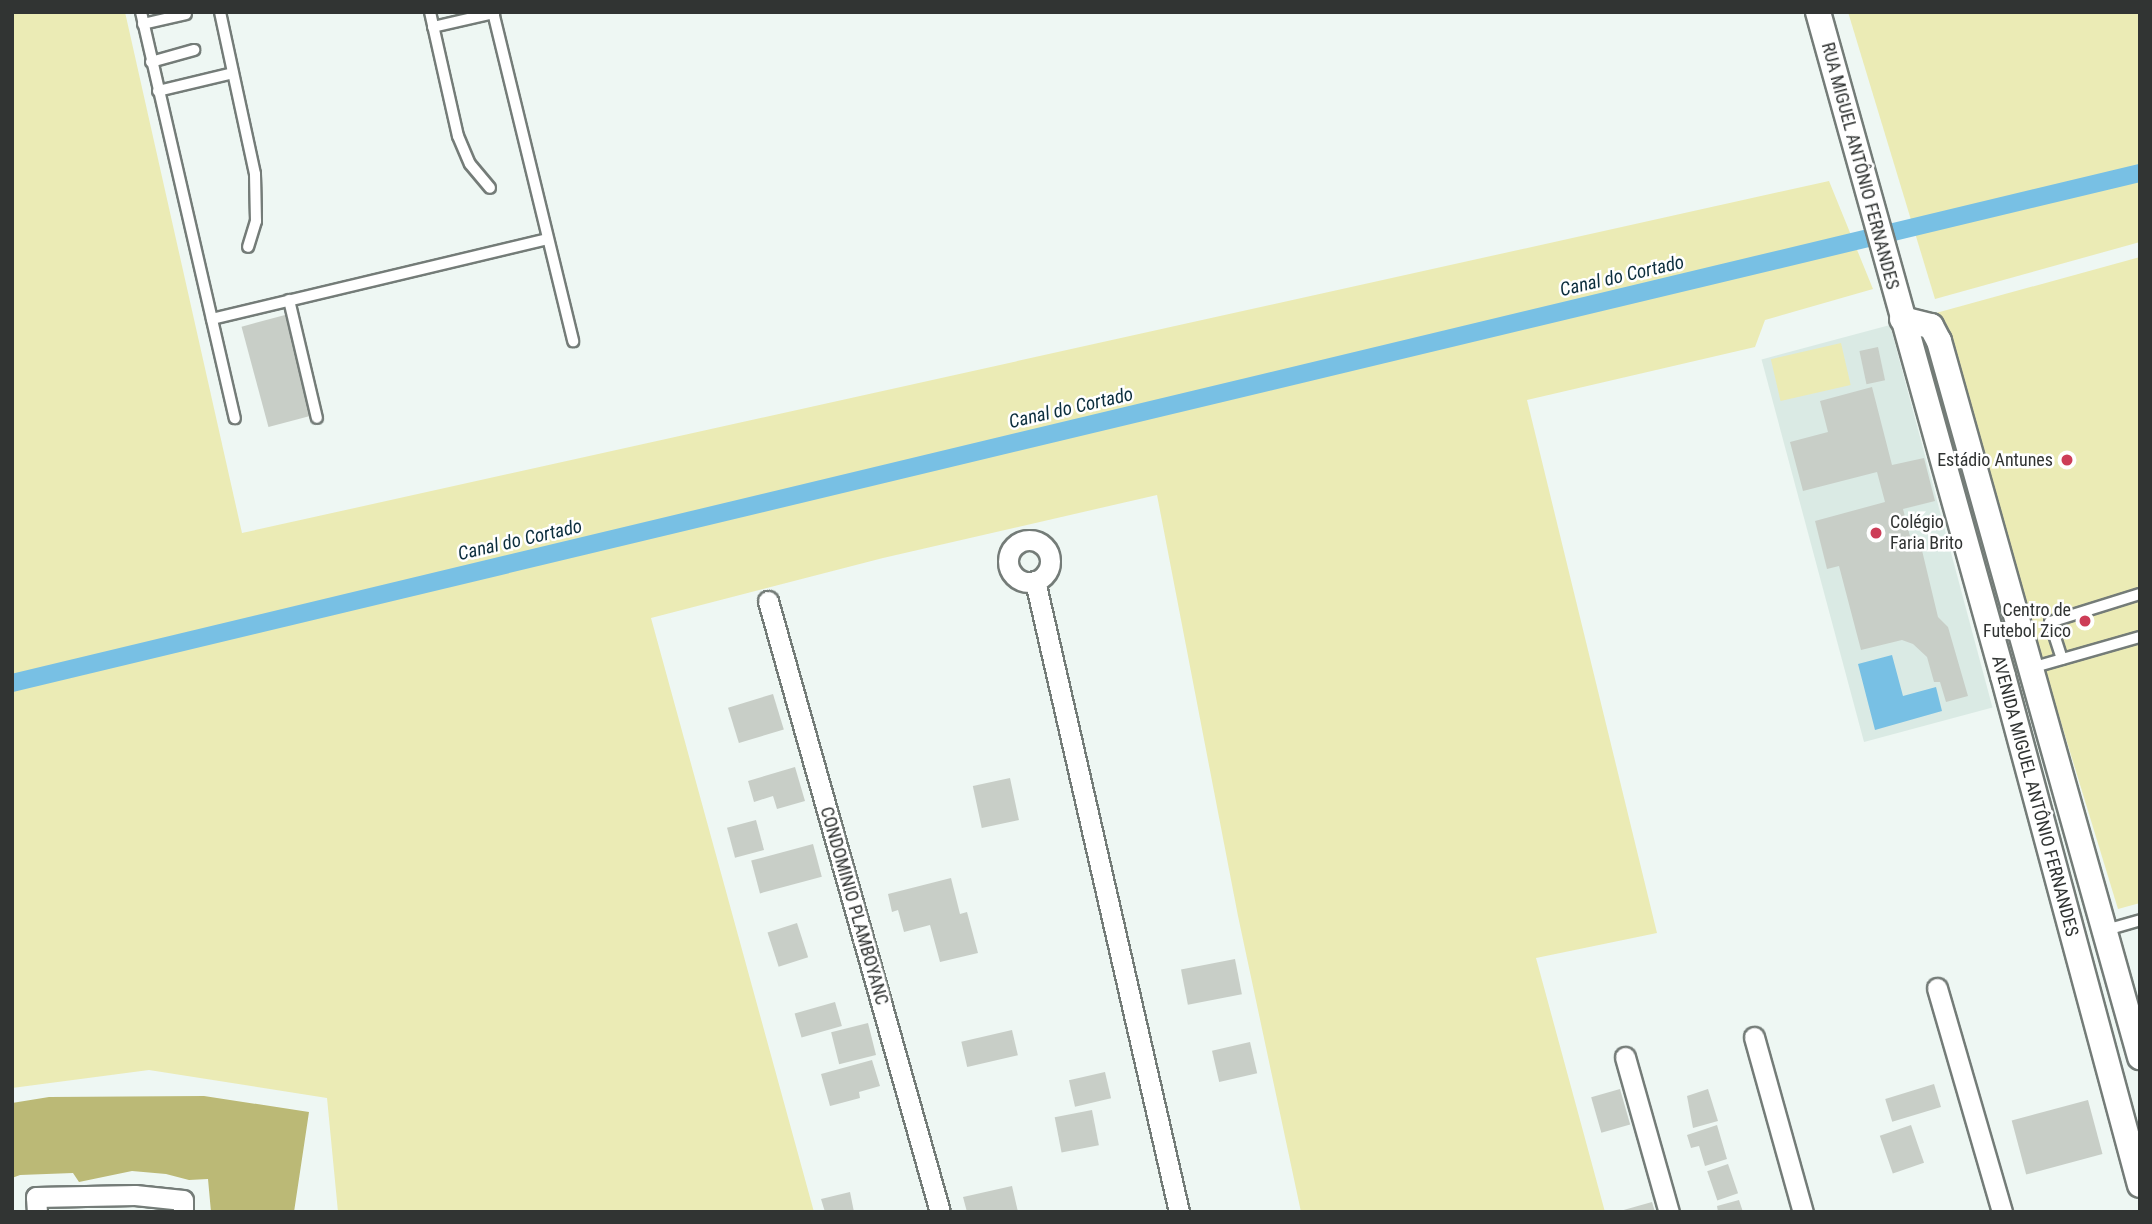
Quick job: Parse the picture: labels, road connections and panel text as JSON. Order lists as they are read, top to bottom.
{
  "streets": {
    "street": ["RUA MIGUEL ANTÔNIO FERNANDES", "AVENIDA MIGUEL ANTÔNIO FERNANDES", "CONDOMINIO PLAMBOYANC"]
  },
  "crossings": [
    ["RUA MIGUEL ANTÔNIO FERNANDES", "AVENIDA MIGUEL ANTÔNIO FERNANDES"]
  ],
  "water": ["Canal do Cortado"],
  "places": ["Estádio Antunes", "Colégio Faria Brito", "Centro de Futebol Zico"]
}
